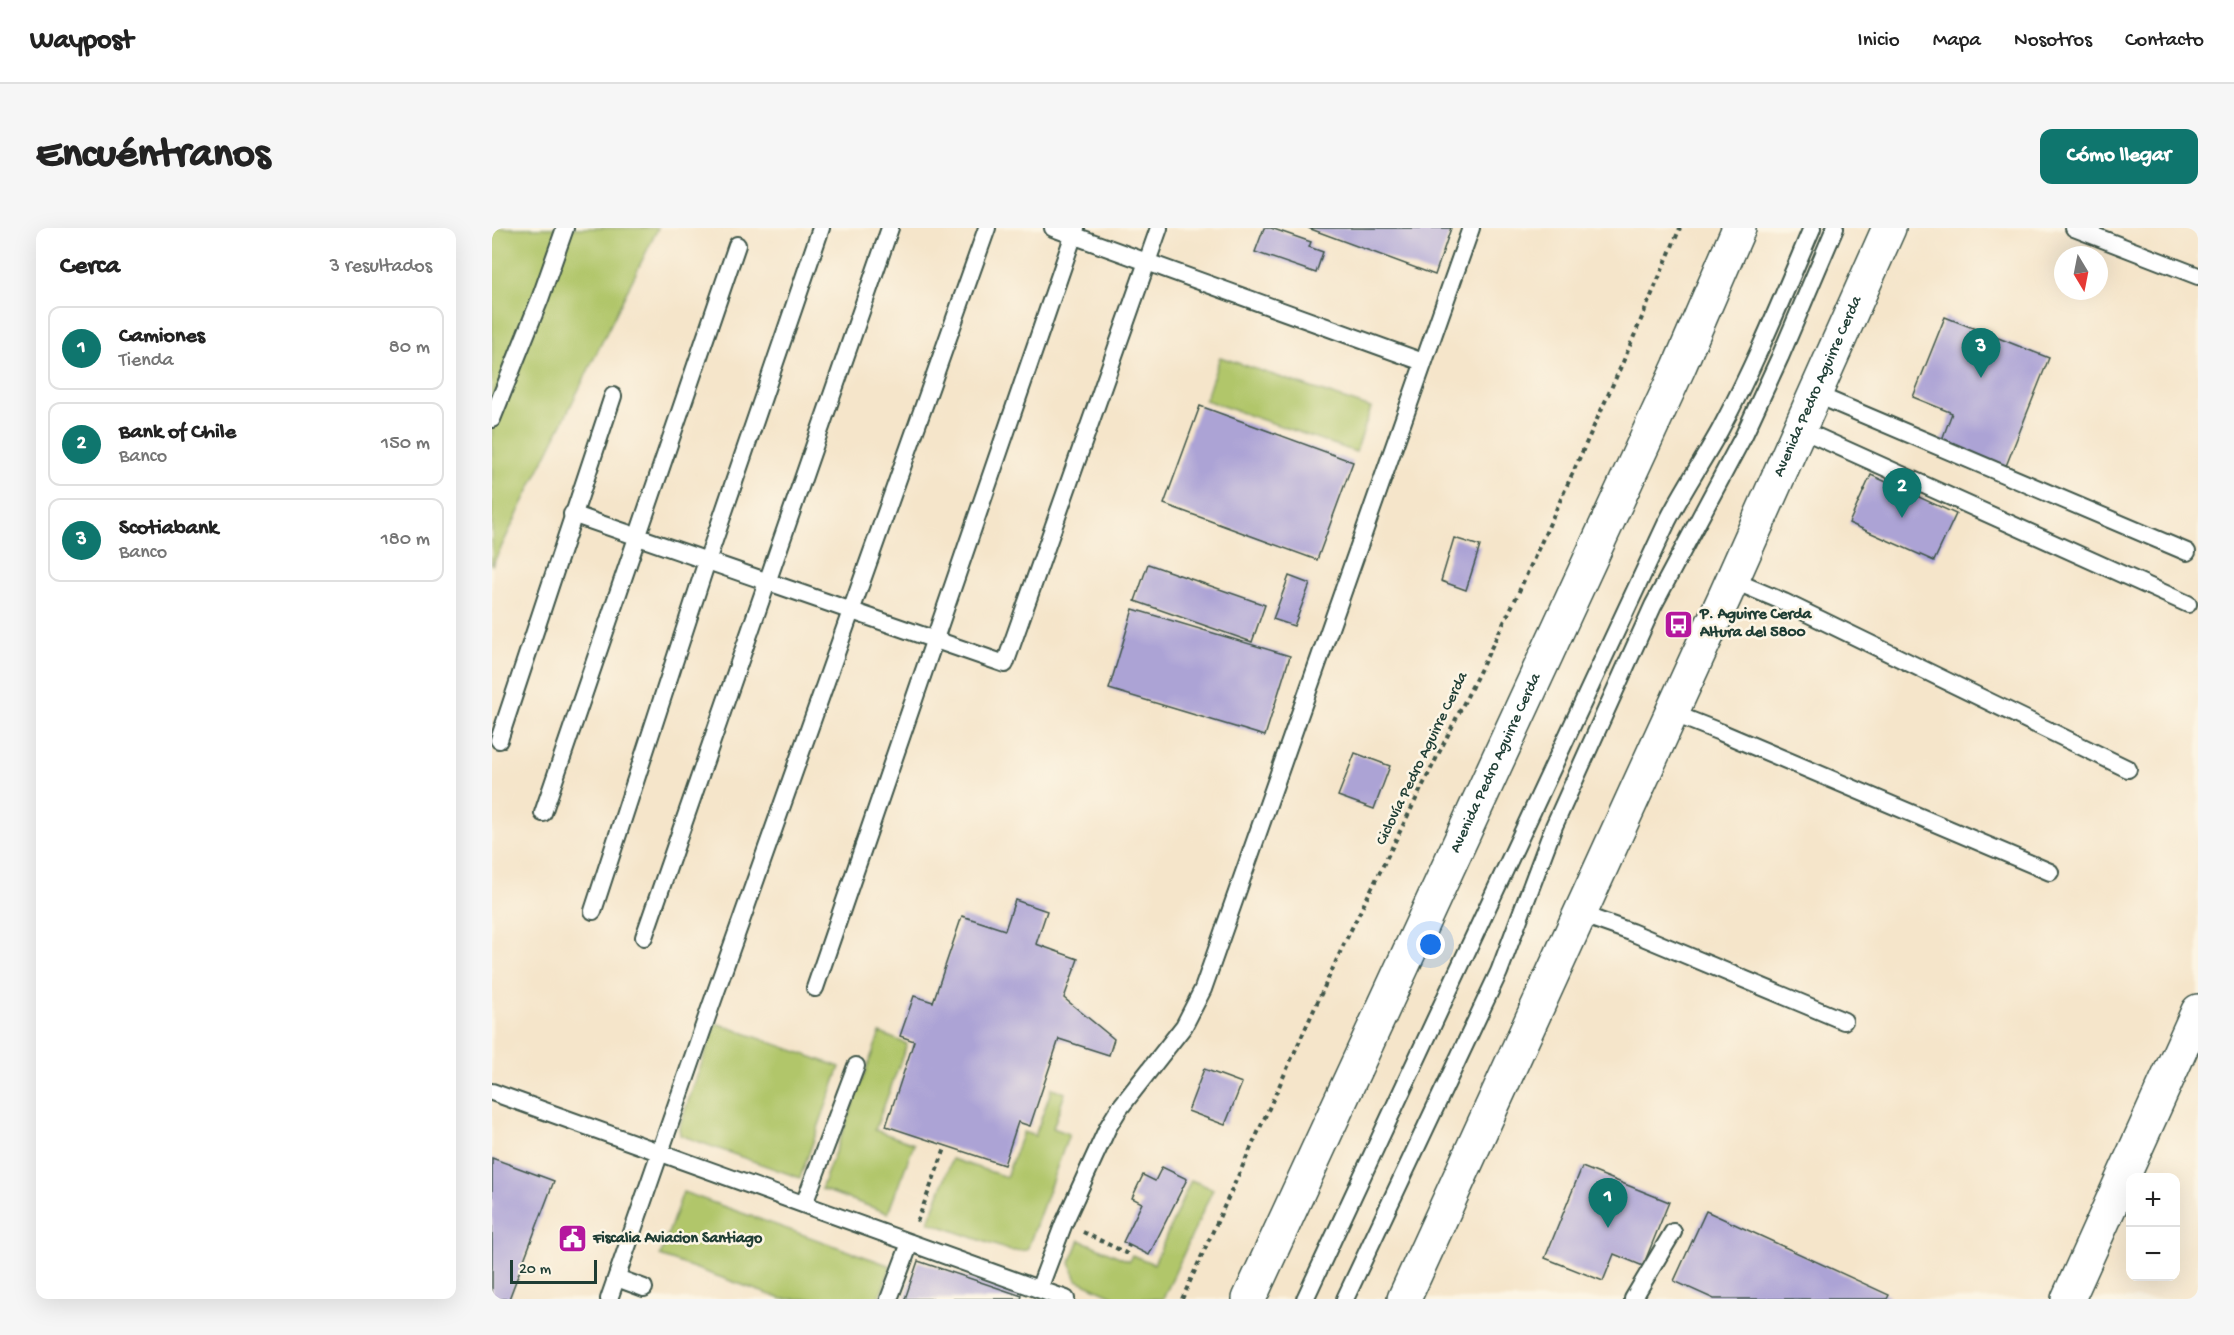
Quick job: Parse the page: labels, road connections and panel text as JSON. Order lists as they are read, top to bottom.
{
  "streets": {
    "main road": ["Avenida Pedro Aguirre Cerda"],
    "path": ["Ciclovía Pedro Aguirre Cerda"]
  },
  "places": {
    "bus stop": ["P. Aguirre Cerda Altura del 5800"],
    "public building": ["Fiscalia Aviacion Santiago"]
  },
  "scale_bar": "20 m",
  "north": "bottom",
  "page": {
    "header": "Waypost",
    "nav": [
      "Inicio",
      "Mapa",
      "Nosotros",
      "Contacto"
    ],
    "buttons": "Cómo llegar",
    "title": "Encuéntranos",
    "heading": ["Cerca", "3 resultados"],
    "list": [
      {
        "mark": "1",
        "name": "Camiones",
        "note": "Tienda",
        "value": "80 m"
      },
      {
        "mark": "2",
        "name": "Bank of Chile",
        "note": "Banco",
        "value": "150 m"
      },
      {
        "mark": "3",
        "name": "Scotiabank",
        "note": "Banco",
        "value": "180 m"
      }
    ],
    "pins": ["3", "2", "1"],
    "map_buttons": ["+", "−"],
    "scale": "20 m"
  }
}
